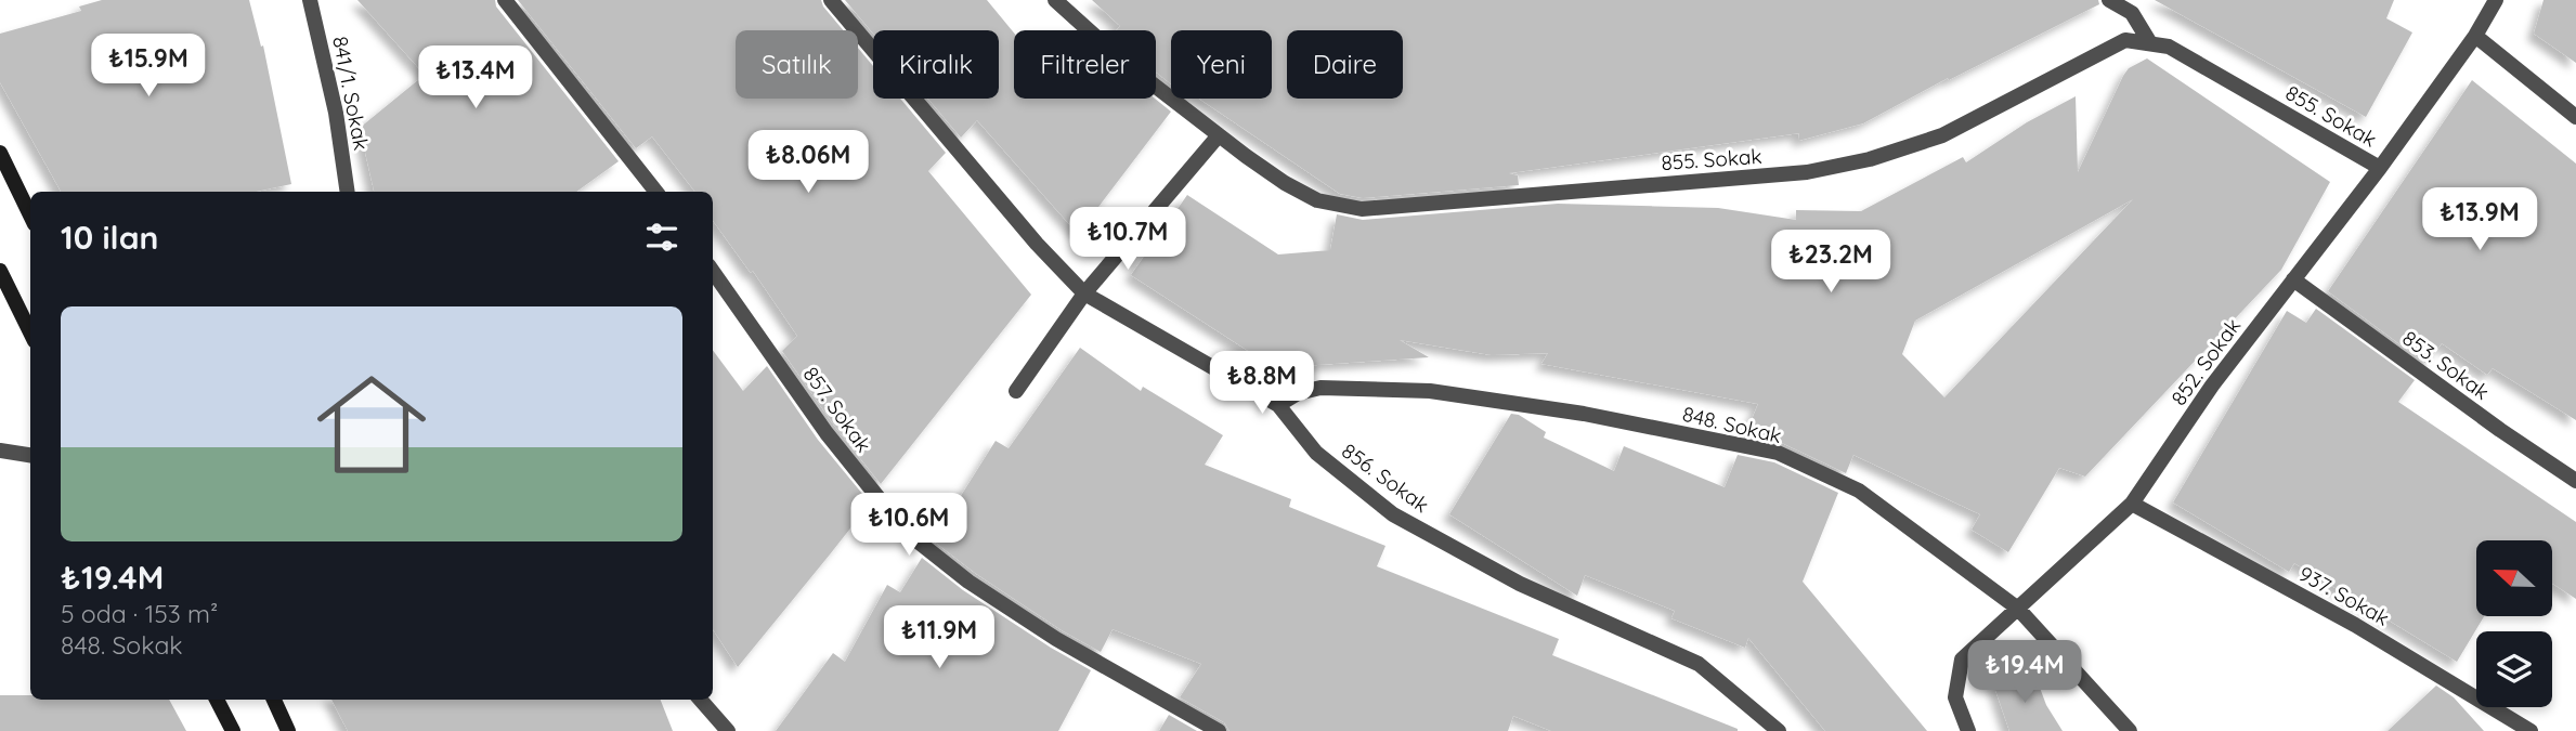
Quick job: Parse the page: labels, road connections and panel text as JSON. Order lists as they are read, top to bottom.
{
  "streets": {
    "street": [
      "841/1. Sokak",
      "855. Sokak",
      "852. Sokak",
      "853. Sokak",
      "857. Sokak",
      "848. Sokak",
      "856. Sokak",
      "937. Sokak"
    ]
  },
  "crossings": [
    ["855. Sokak", "852. Sokak"],
    ["852. Sokak", "853. Sokak"],
    ["852. Sokak", "848. Sokak"],
    ["852. Sokak", "937. Sokak"],
    ["848. Sokak", "856. Sokak"]
  ],
  "north": "left",
  "page": {
    "chip": [
      "Satılık",
      "Kiralık",
      "Filtreler",
      "Yeni",
      "Daire"
    ],
    "price": [
      "₺15.9M",
      "₺13.4M",
      "₺8.06M",
      "₺13.9M",
      "₺10.7M",
      "₺23.2M",
      "₺8.8M",
      "₺10.6M",
      "₺11.9M",
      "₺19.4M"
    ],
    "heading": "10 ilan",
    "list": [
      {
        "name": "₺19.4M",
        "note": "5 oda · 153 m² · 848. Sokak"
      }
    ]
  }
}
